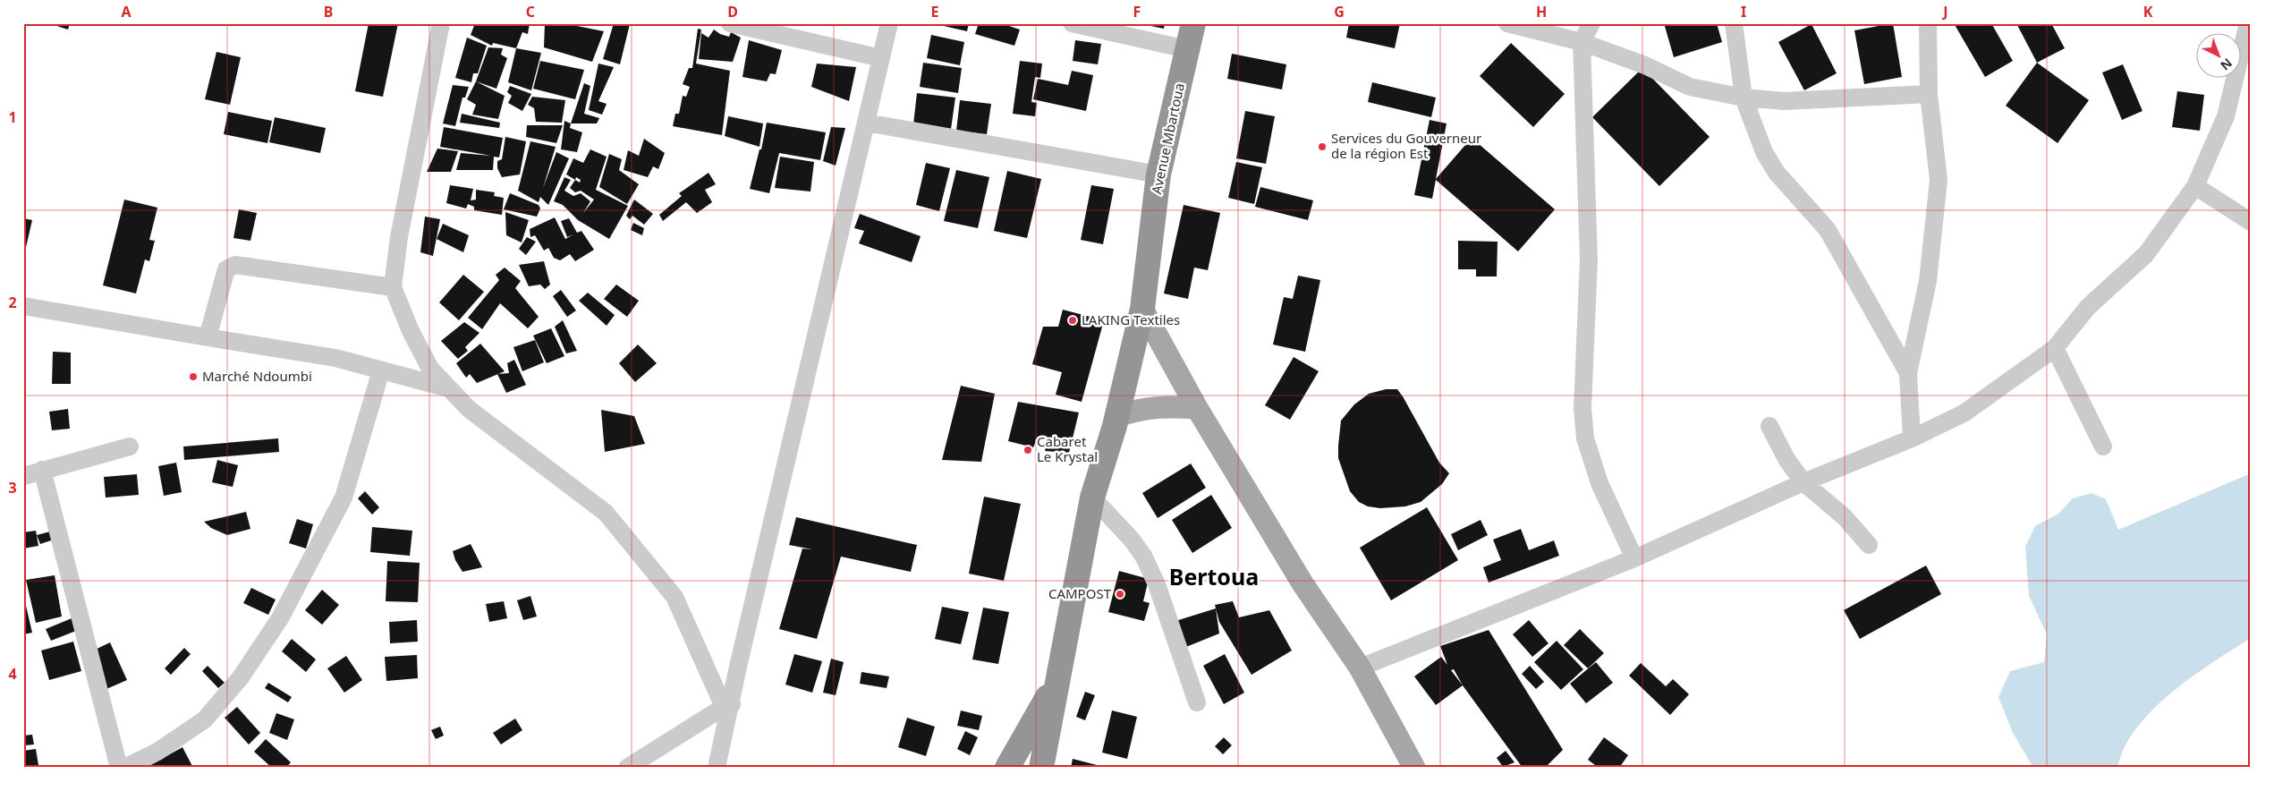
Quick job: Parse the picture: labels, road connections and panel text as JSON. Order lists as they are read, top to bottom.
{
  "streets": {
    "highway": ["Avenue Mbartoua"]
  },
  "districts": ["Bertoua"],
  "places": [
    "Services du Gouverneur de la région Est",
    "LAKING Textiles",
    "Marché Ndoumbi",
    "Cabaret Le Krystal",
    "CAMPOST"
  ],
  "north": "bottom right",
  "grid": {
    "columns": [
      "A",
      "B",
      "C",
      "D",
      "E",
      "F",
      "G",
      "H",
      "I",
      "J",
      "K"
    ],
    "rows": [
      "1",
      "2",
      "3",
      "4"
    ]
  }
}
